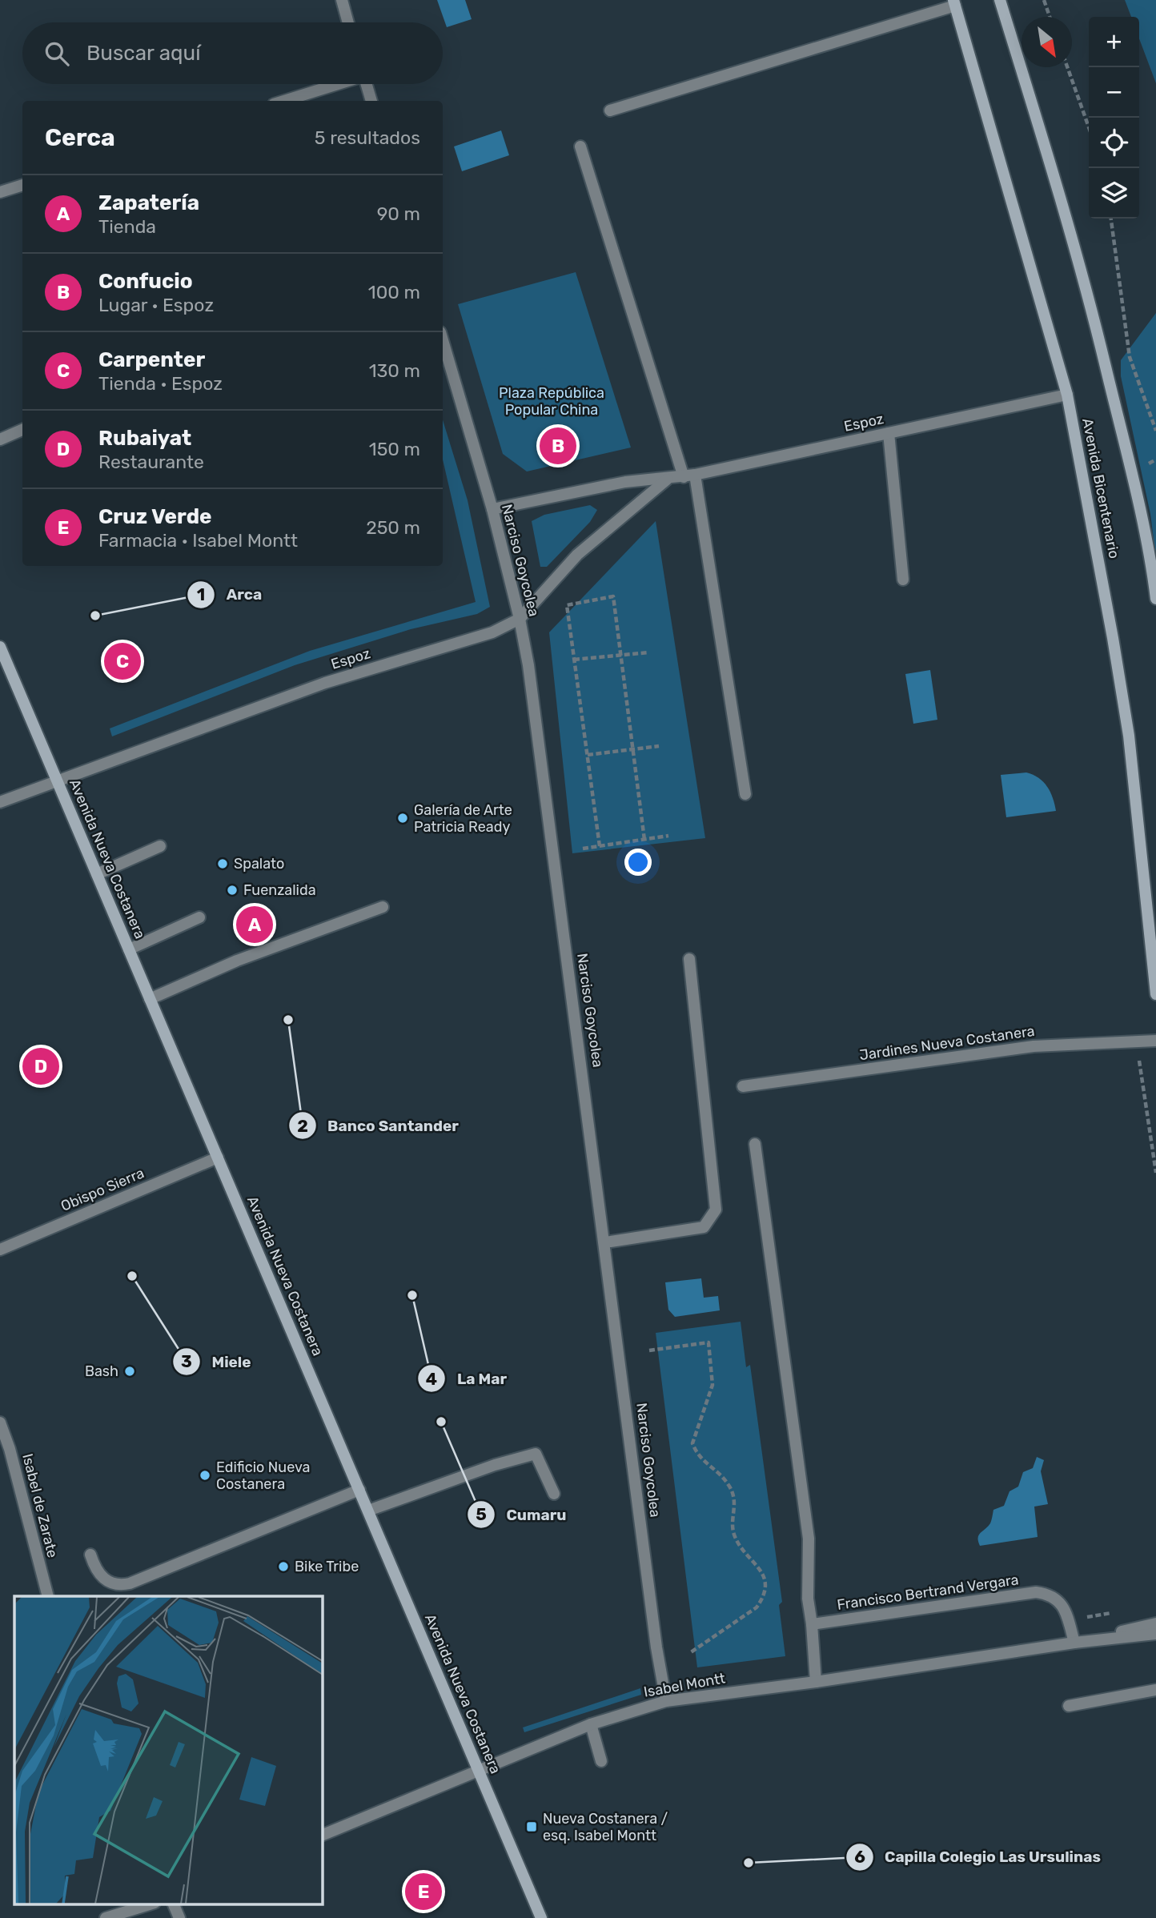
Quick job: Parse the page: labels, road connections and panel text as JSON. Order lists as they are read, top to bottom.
{
  "streets": {
    "main road": ["Avenida Bicentenario", "Avenida Nueva Costanera"],
    "street": [
      "Espoz",
      "Narciso Goycolea",
      "Jardines Nueva Costanera",
      "Obispo Sierra",
      "Isabel de Zarate",
      "Francisco Bertrand Vergara",
      "Isabel Montt"
    ]
  },
  "crossings": [
    ["Espoz", "Avenida Bicentenario"],
    ["Espoz", "Narciso Goycolea"],
    ["Espoz", "Avenida Nueva Costanera"],
    ["Narciso Goycolea", "Isabel Montt"],
    ["Avenida Nueva Costanera", "Obispo Sierra"],
    ["Avenida Nueva Costanera", "Isabel Montt"],
    ["Francisco Bertrand Vergara", "Isabel Montt"]
  ],
  "parks": ["Plaza República Popular China"],
  "places": {
    "other": [
      "Arca",
      "Galería de Arte Patricia Ready",
      "Spalato",
      "Fuenzalida",
      "Banco Santander",
      "Miele",
      "La Mar",
      "Bash",
      "Cumaru",
      "Edificio Nueva Costanera",
      "Bike Tribe",
      "Capilla Colegio Las Ursulinas"
    ],
    "transit": ["Nueva Costanera / esq. Isabel Montt"]
  },
  "north": "bottom right",
  "page": {
    "map_buttons": ["+", "−"],
    "search": "Buscar aquí",
    "heading": ["Cerca", "5 resultados"],
    "list": [
      {
        "mark": "A",
        "name": "Zapatería",
        "note": "Tienda",
        "value": "90 m"
      },
      {
        "mark": "B",
        "name": "Confucio",
        "note": "Lugar · Espoz",
        "value": "100 m"
      },
      {
        "mark": "C",
        "name": "Carpenter",
        "note": "Tienda · Espoz",
        "value": "130 m"
      },
      {
        "mark": "D",
        "name": "Rubaiyat",
        "note": "Restaurante",
        "value": "150 m"
      },
      {
        "mark": "E",
        "name": "Cruz Verde",
        "note": "Farmacia · Isabel Montt",
        "value": "250 m"
      }
    ],
    "pins": [
      "B",
      "C",
      "A",
      "D",
      "E"
    ]
  }
}
